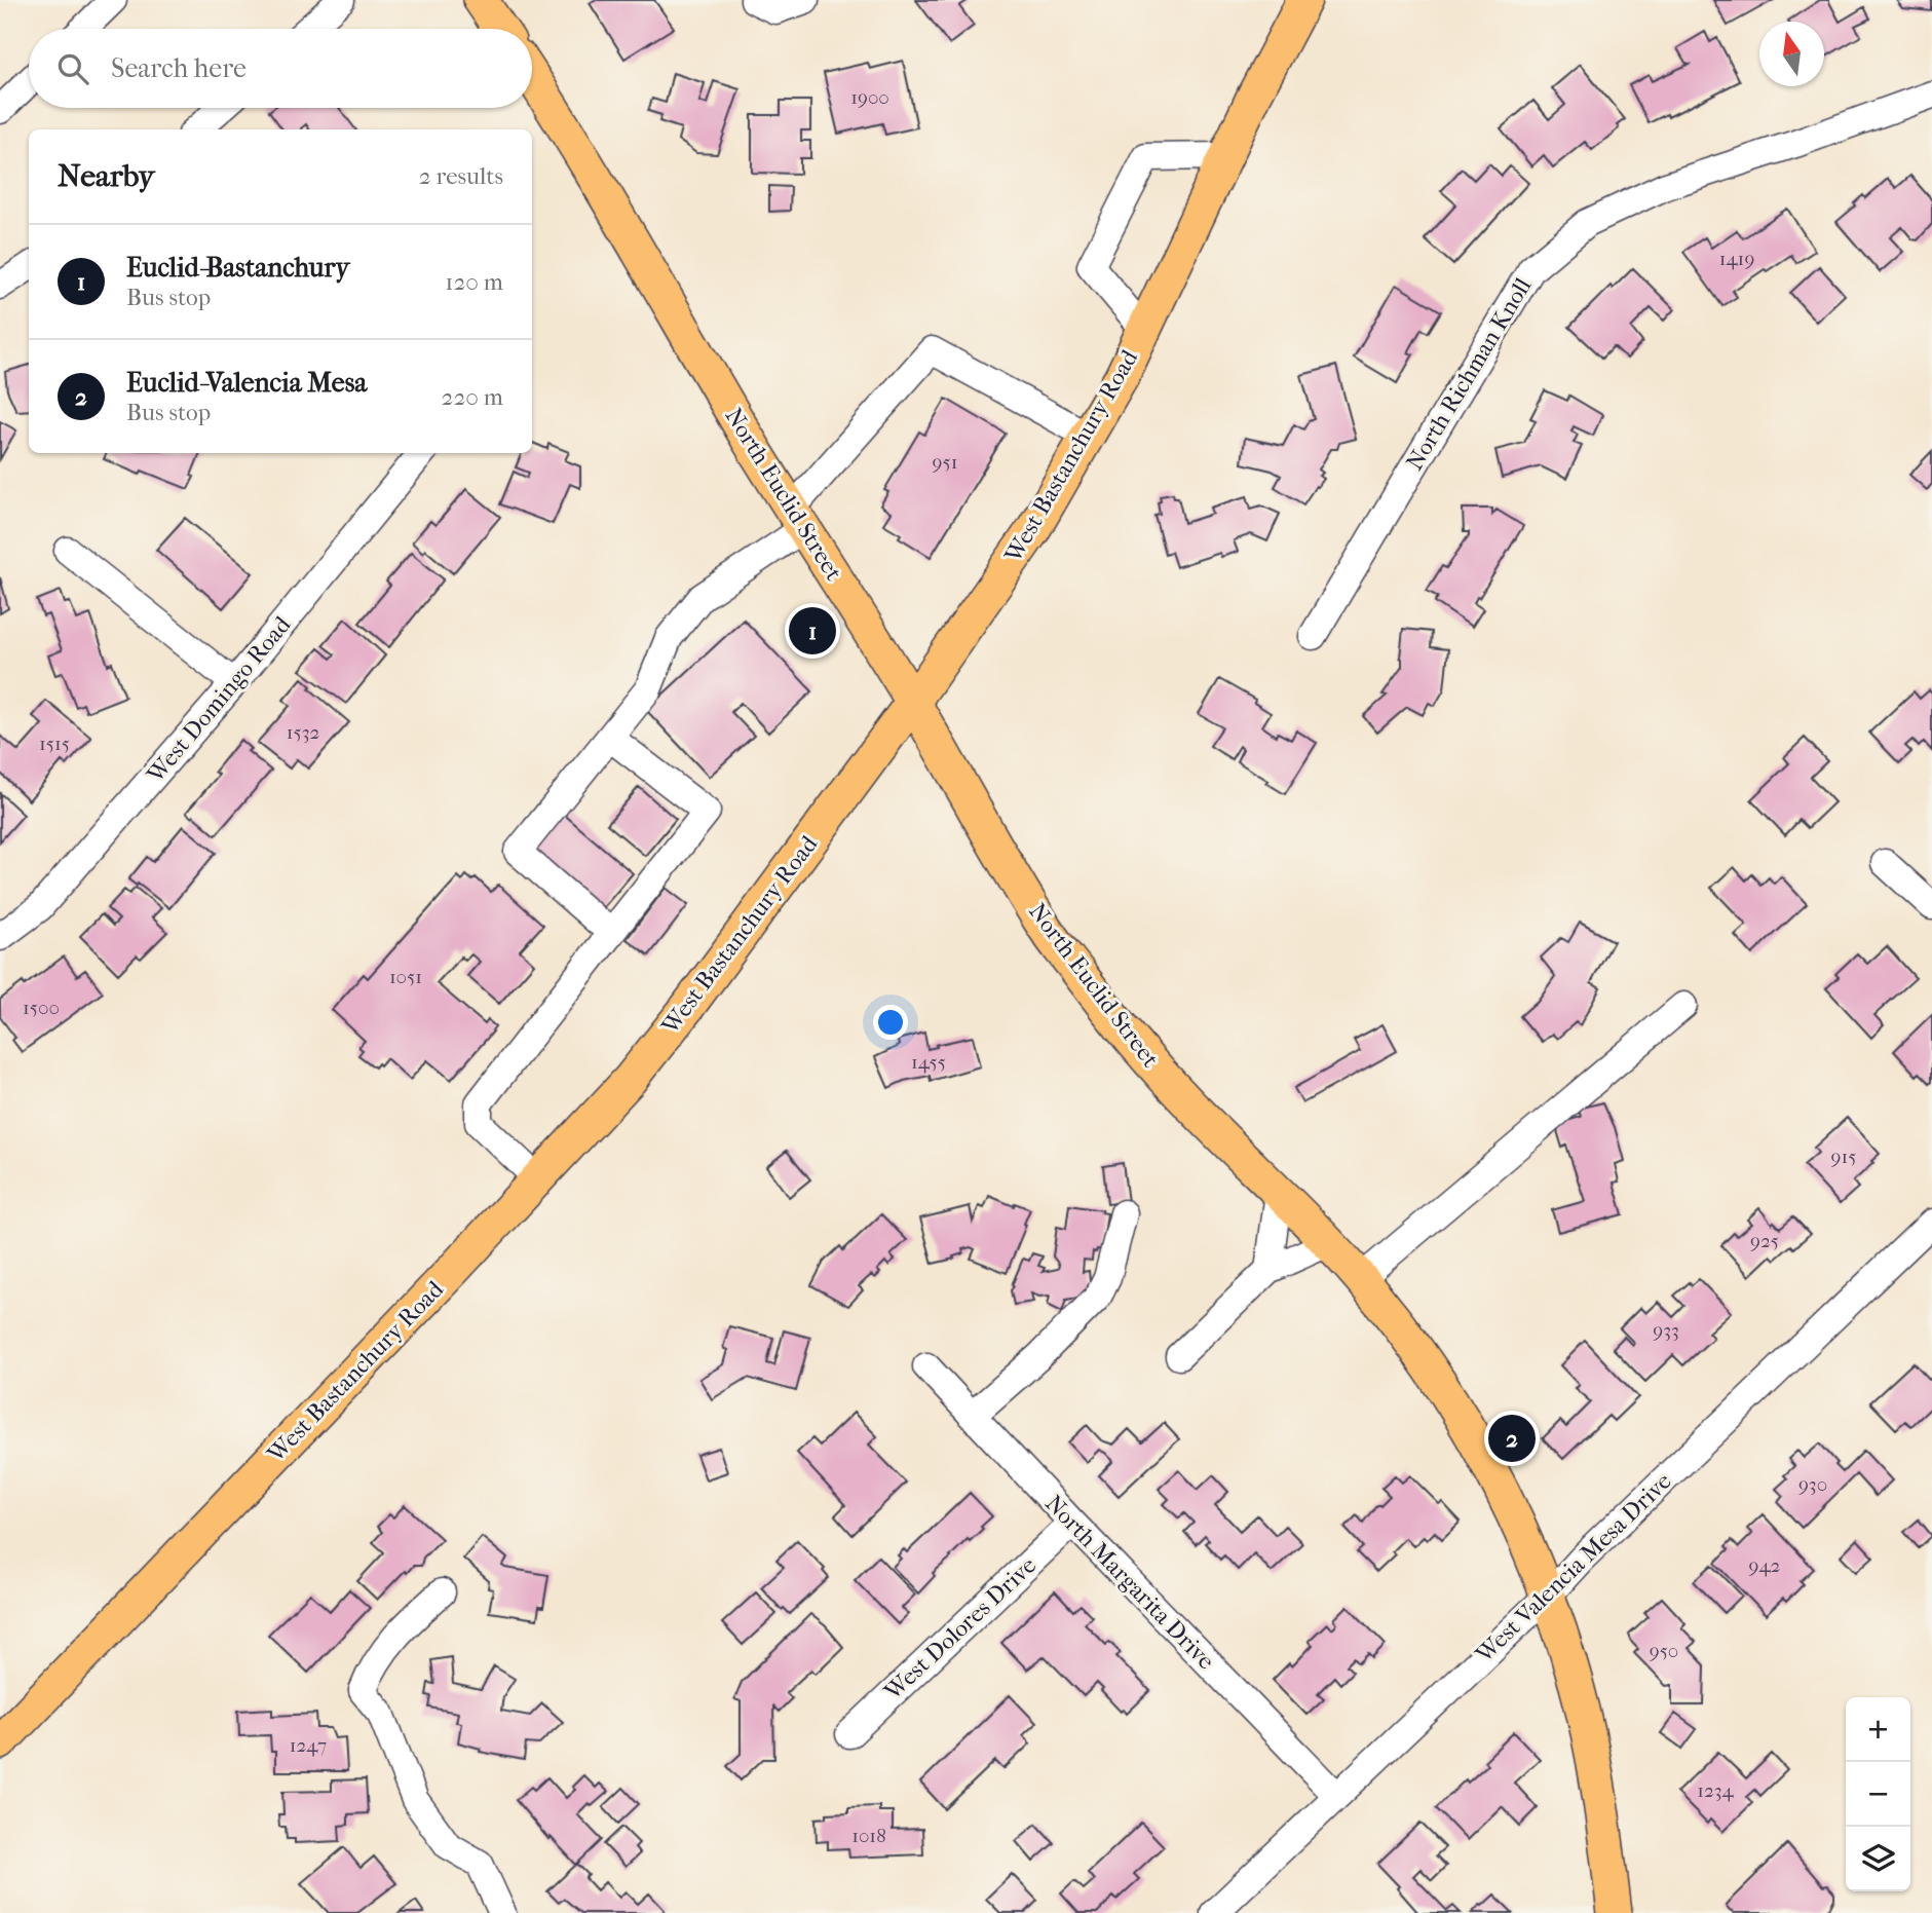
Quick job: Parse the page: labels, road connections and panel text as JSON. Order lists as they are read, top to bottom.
{
  "streets": {
    "main road": ["West Bastanchury Road", "North Euclid Street"],
    "street": [
      "North Richman Knoll",
      "West Domingo Road",
      "West Valencia Mesa Drive",
      "North Margarita Drive",
      "West Dolores Drive"
    ]
  },
  "crossings": [
    ["West Bastanchury Road", "North Euclid Street"],
    ["North Euclid Street", "West Valencia Mesa Drive"],
    ["West Valencia Mesa Drive", "North Margarita Drive"],
    ["North Margarita Drive", "West Dolores Drive"]
  ],
  "house_numbers": [
    "1900",
    "1419",
    "951",
    "1532",
    "1515",
    "1051",
    "1500",
    "1455",
    "915",
    "925",
    "933",
    "930",
    "942",
    "950",
    "1247",
    "1234",
    "1018"
  ],
  "north": "top",
  "page": {
    "search": "Search here",
    "heading": ["Nearby", "2 results"],
    "list": [
      {
        "mark": "1",
        "name": "Euclid-Bastanchury",
        "note": "Bus stop",
        "value": "120 m"
      },
      {
        "mark": "2",
        "name": "Euclid-Valencia Mesa",
        "note": "Bus stop",
        "value": "220 m"
      }
    ],
    "pins": ["1", "2"],
    "map_buttons": ["+", "−"]
  }
}
